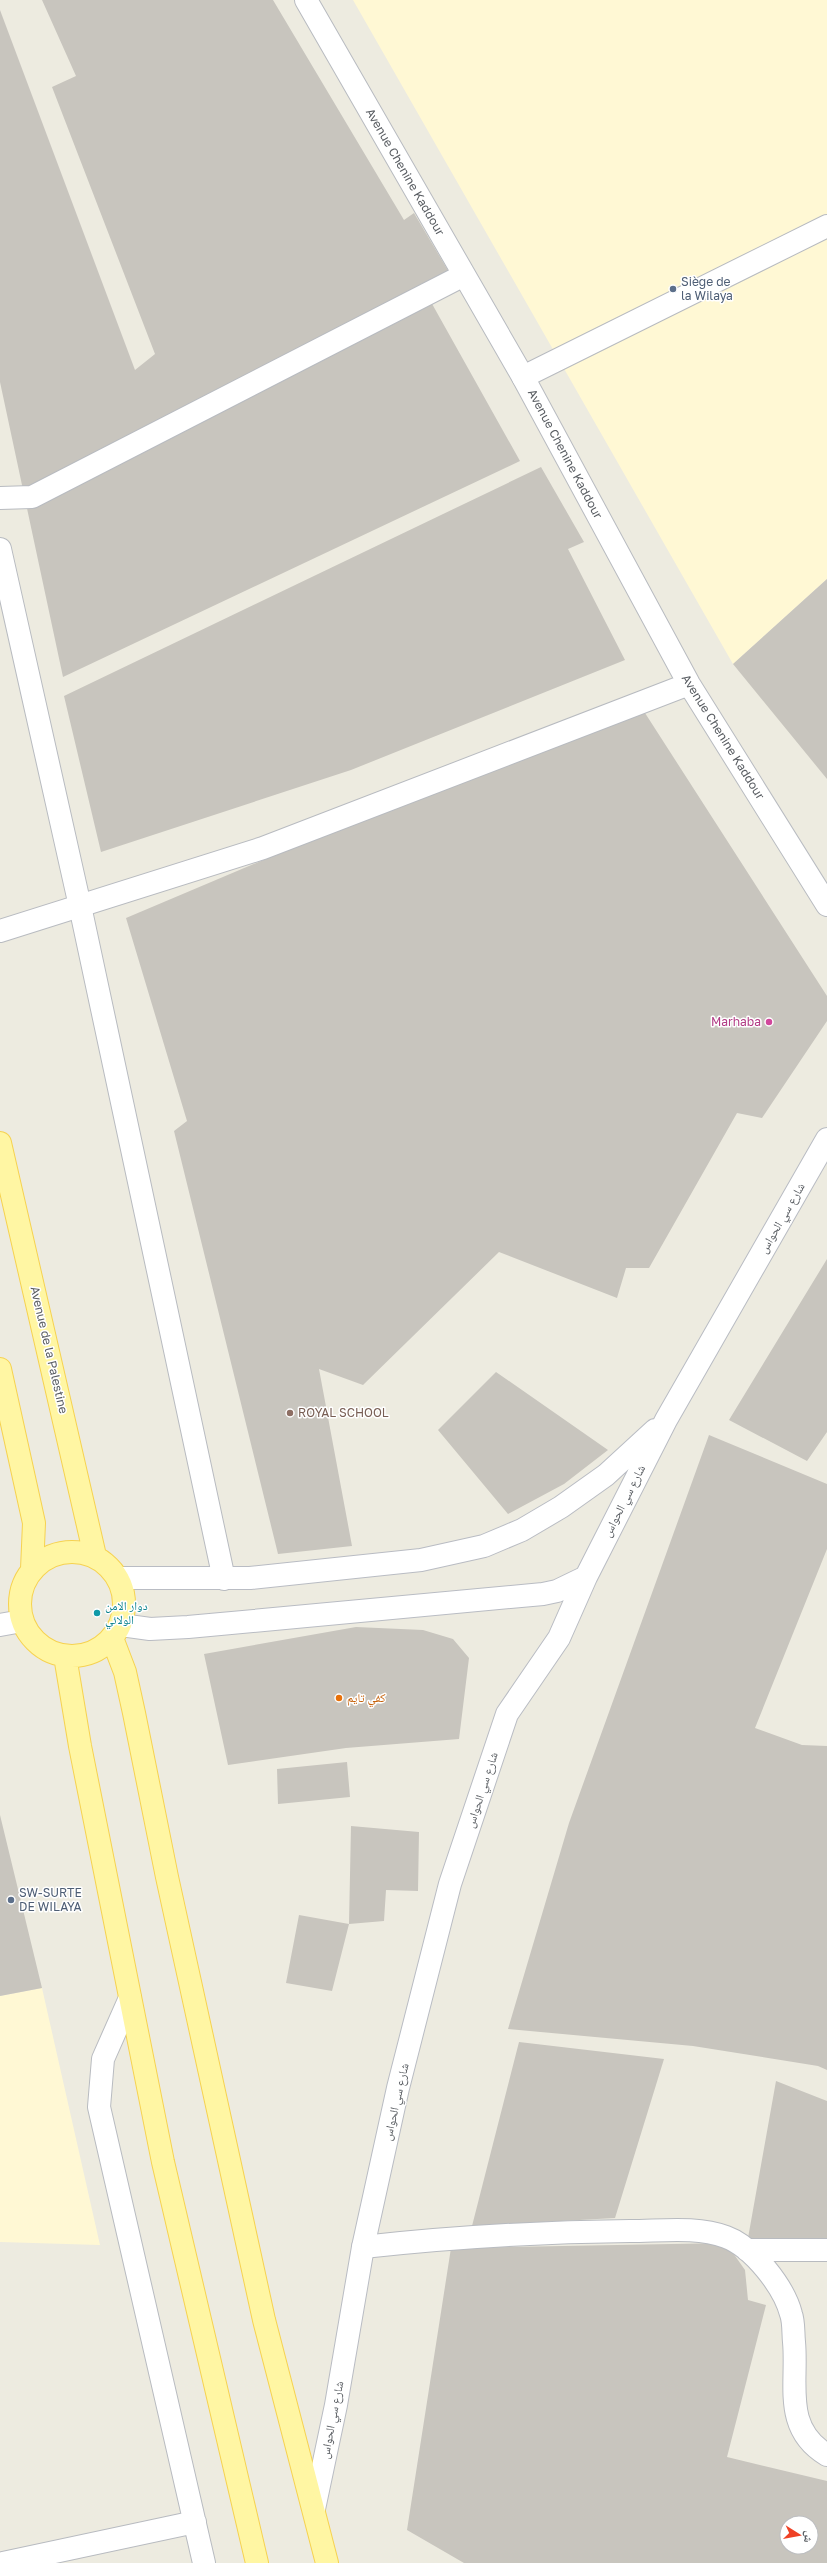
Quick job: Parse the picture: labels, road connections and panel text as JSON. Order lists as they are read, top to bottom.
{
  "streets": {
    "main road": ["Avenue de la Palestine"],
    "street": ["Avenue Chenine Kaddour", "شارع سي الحواس"]
  },
  "places": [
    "Siège de la Wilaya",
    "Marhaba",
    "ROYAL SCHOOL",
    "دوار الامن الولائي",
    "كفي تايم",
    "SW-SURTE DE WILAYA"
  ],
  "north": "right"
}
